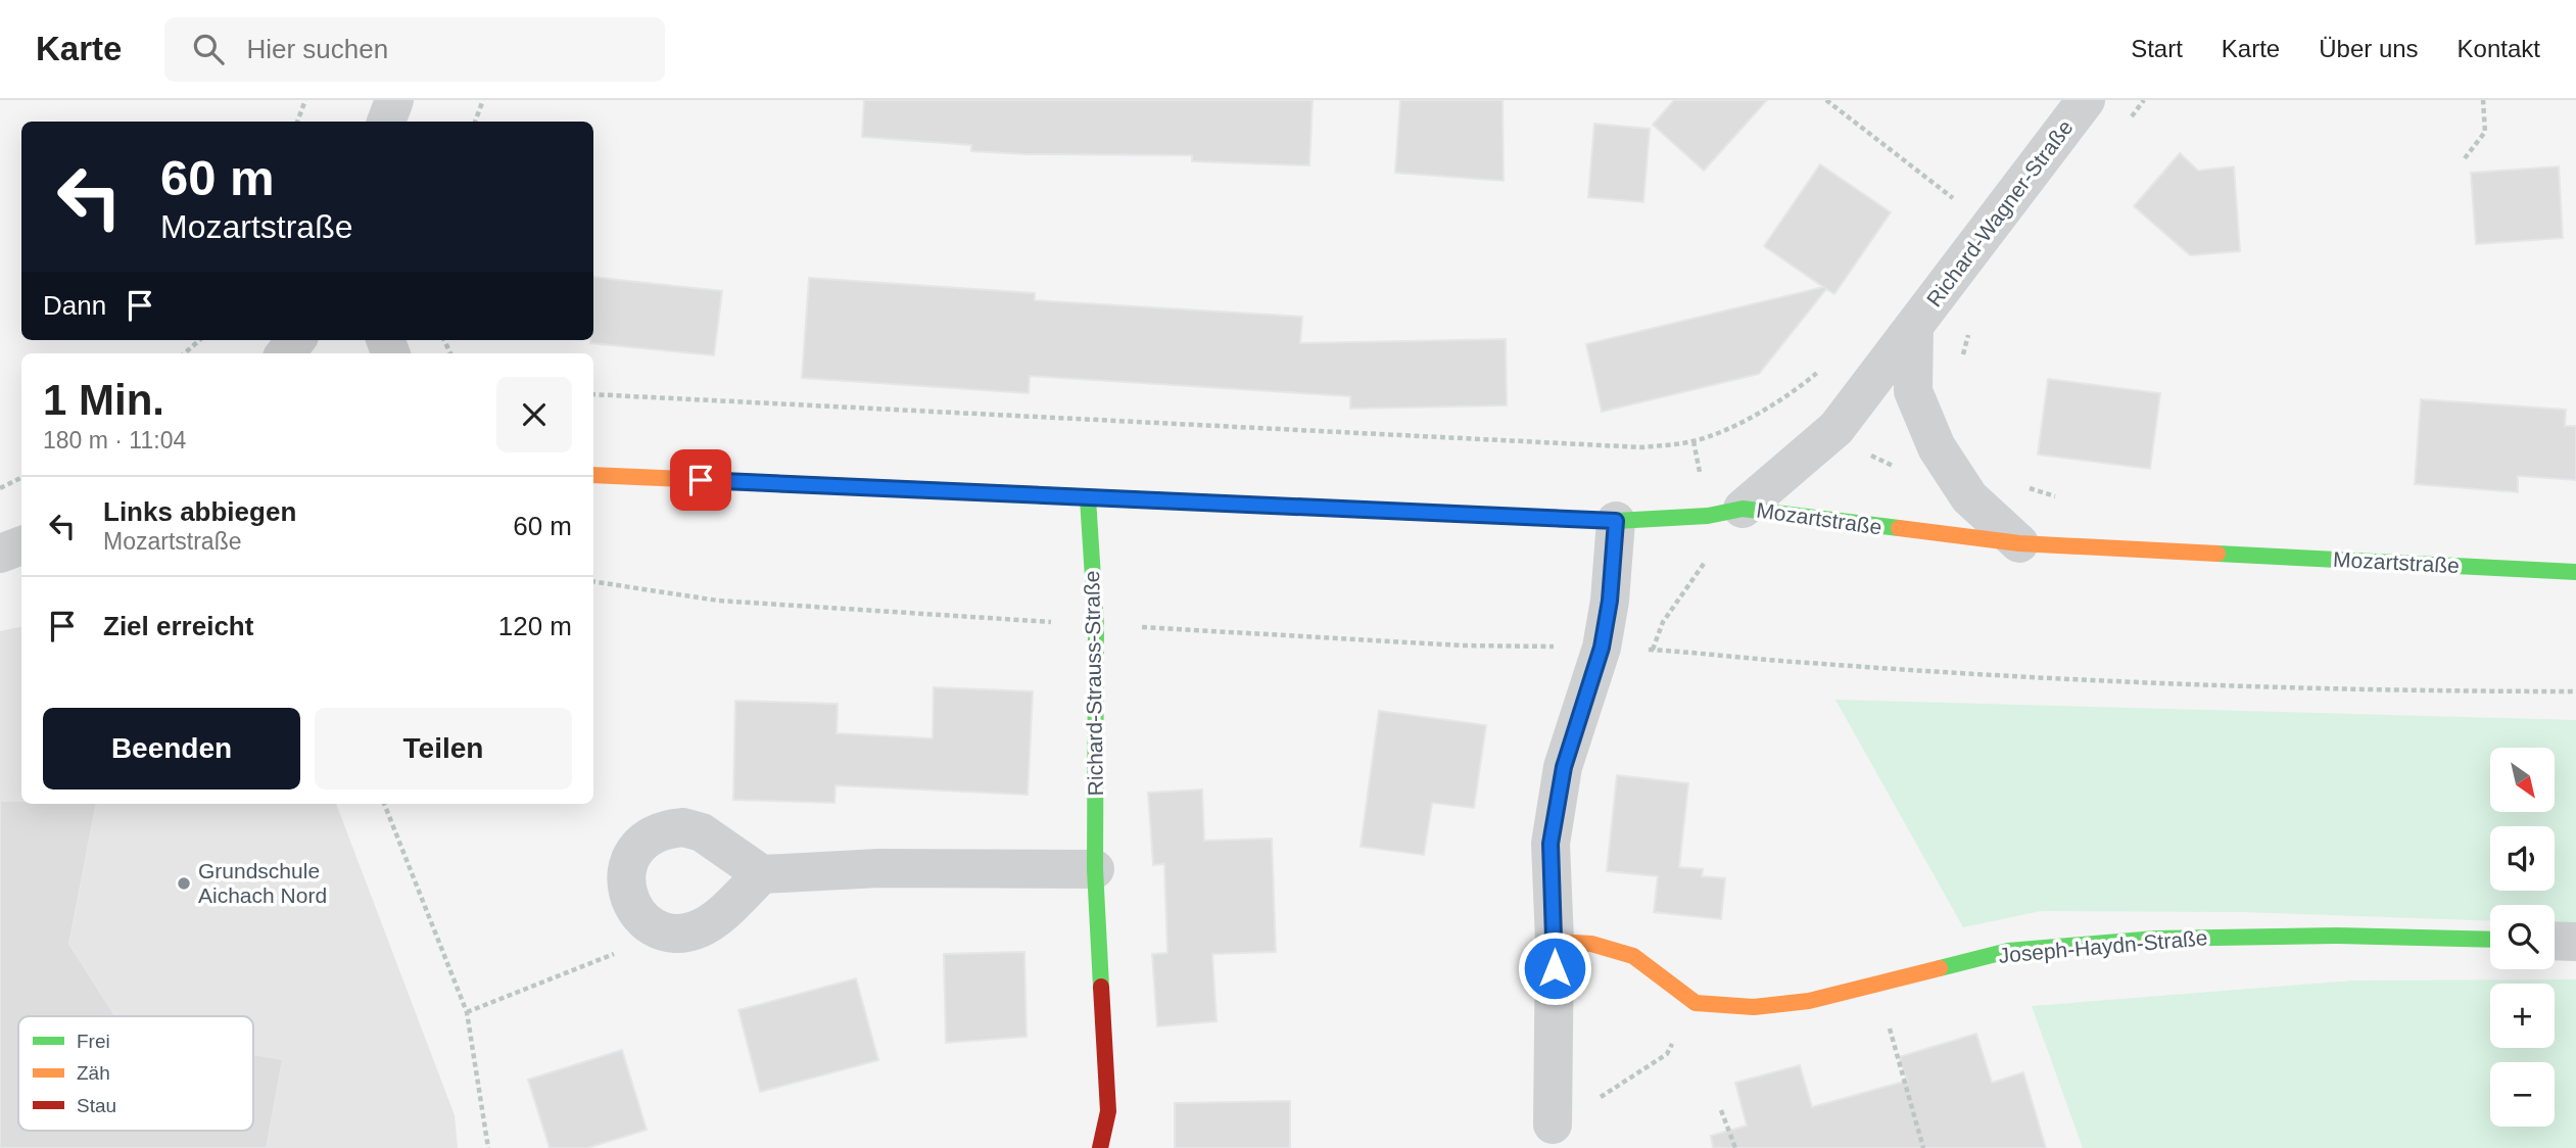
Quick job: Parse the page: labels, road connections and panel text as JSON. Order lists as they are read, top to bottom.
{
  "streets": {
    "street": [
      "Richard-Wagner-Straße",
      "Mozartstraße",
      "Richard-Strauss-Straße",
      "Joseph-Haydn-Straße"
    ]
  },
  "crossings": [
    ["Richard-Wagner-Straße", "Mozartstraße"],
    ["Mozartstraße", "Richard-Strauss-Straße"]
  ],
  "places": ["Grundschule Aichach Nord"],
  "legend": ["Frei", "Zäh", "Stau"],
  "north": "bottom right",
  "page": {
    "header": "Karte",
    "search": "Hier suchen",
    "nav": [
      "Start",
      "Karte",
      "Über uns",
      "Kontakt"
    ],
    "turn": ["60 m", "Mozartstraße"],
    "then": "Dann",
    "heading": ["1 Min.", "180 m · 11:04"],
    "list": [
      {
        "name": "Links abbiegen",
        "note": "Mozartstraße",
        "value": "60 m"
      },
      {
        "name": "Ziel erreicht",
        "value": "120 m"
      }
    ],
    "buttons": ["Beenden", "Teilen"],
    "map_buttons": ["+", "−"]
  }
}
